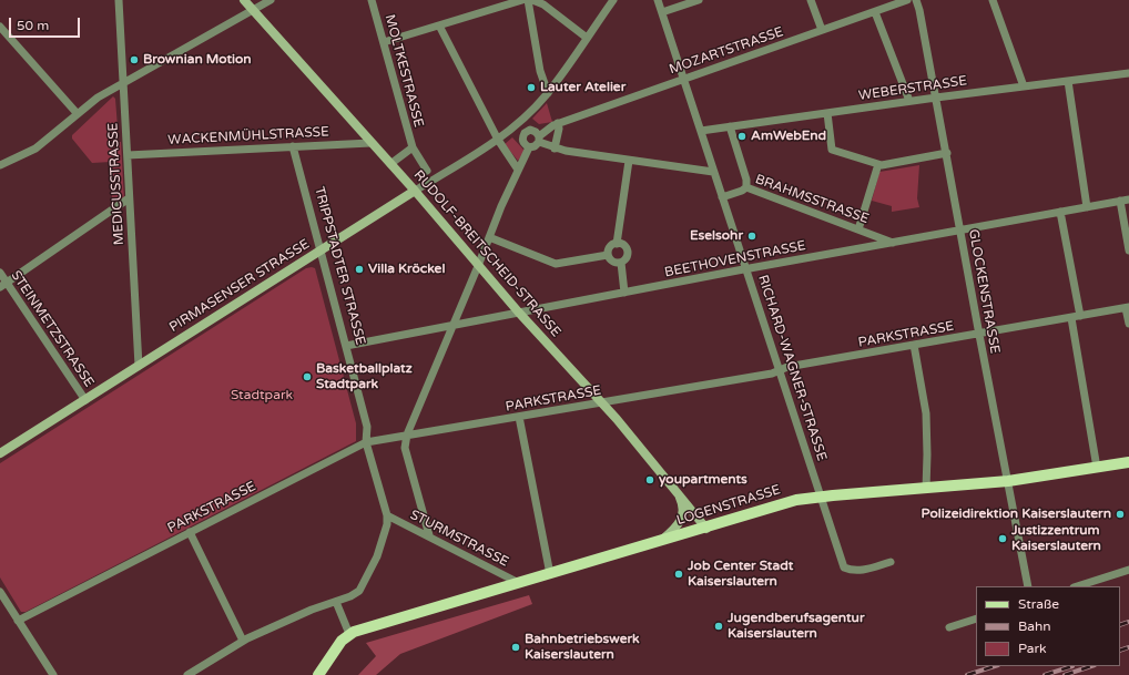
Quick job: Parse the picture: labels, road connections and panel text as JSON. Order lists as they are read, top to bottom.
{
  "streets": {
    "main road": ["LOGENSTRASSE"],
    "street": [
      "MOZARTSTRASSE",
      "MOLTKESTRASSE",
      "WEBERSTRASSE",
      "WACKENMÜHLSTRASSE",
      "MEDICUSSTRASSE",
      "BRAHMSSTRASSE",
      "RUDOLF-BREITSCHEID-STRASSE",
      "BEETHOVENSTRASSE",
      "TRIPPSTADTER STRASSE",
      "PIRMASENSER STRASSE",
      "GLOCKENSTRASSE",
      "STEINMETZSTRASSE",
      "PARKSTRASSE",
      "RICHARD-WAGNER-STRASSE",
      "STURMSTRASSE"
    ]
  },
  "crossings": [
    ["MOZARTSTRASSE", "RICHARD-WAGNER-STRASSE"],
    ["MOLTKESTRASSE", "RUDOLF-BREITSCHEID-STRASSE"],
    ["WEBERSTRASSE", "GLOCKENSTRASSE"],
    ["WEBERSTRASSE", "RICHARD-WAGNER-STRASSE"],
    ["WACKENMÜHLSTRASSE", "MEDICUSSTRASSE"],
    ["WACKENMÜHLSTRASSE", "RUDOLF-BREITSCHEID-STRASSE"],
    ["WACKENMÜHLSTRASSE", "TRIPPSTADTER STRASSE"],
    ["MEDICUSSTRASSE", "PIRMASENSER STRASSE"],
    ["BRAHMSSTRASSE", "BEETHOVENSTRASSE"],
    ["BRAHMSSTRASSE", "RICHARD-WAGNER-STRASSE"],
    ["RUDOLF-BREITSCHEID-STRASSE", "BEETHOVENSTRASSE"],
    ["RUDOLF-BREITSCHEID-STRASSE", "PIRMASENSER STRASSE"],
    ["RUDOLF-BREITSCHEID-STRASSE", "PARKSTRASSE"],
    ["RUDOLF-BREITSCHEID-STRASSE", "LOGENSTRASSE"],
    ["BEETHOVENSTRASSE", "TRIPPSTADTER STRASSE"],
    ["BEETHOVENSTRASSE", "GLOCKENSTRASSE"],
    ["BEETHOVENSTRASSE", "RICHARD-WAGNER-STRASSE"],
    ["TRIPPSTADTER STRASSE", "PIRMASENSER STRASSE"],
    ["TRIPPSTADTER STRASSE", "PARKSTRASSE"],
    ["TRIPPSTADTER STRASSE", "STURMSTRASSE"],
    ["PIRMASENSER STRASSE", "STEINMETZSTRASSE"],
    ["GLOCKENSTRASSE", "PARKSTRASSE"],
    ["GLOCKENSTRASSE", "LOGENSTRASSE"],
    ["PARKSTRASSE", "RICHARD-WAGNER-STRASSE"],
    ["RICHARD-WAGNER-STRASSE", "LOGENSTRASSE"],
    ["LOGENSTRASSE", "STURMSTRASSE"]
  ],
  "parks": ["Stadtpark"],
  "places": [
    "Brownian Motion",
    "Lauter Atelier",
    "AmWebEnd",
    "Eselsohr",
    "Villa Kröckel",
    "Basketballplatz Stadtpark",
    "youpartments",
    "Polizeidirektion Kaiserslautern",
    "Justizzentrum Kaiserslautern",
    "Job Center Stadt Kaiserslautern",
    "Jugendberufsagentur Kaiserslautern",
    "Bahnbetriebswerk Kaiserslautern"
  ],
  "legend": ["Straße", "Bahn", "Park"],
  "scale_bar": "50 m"
}
